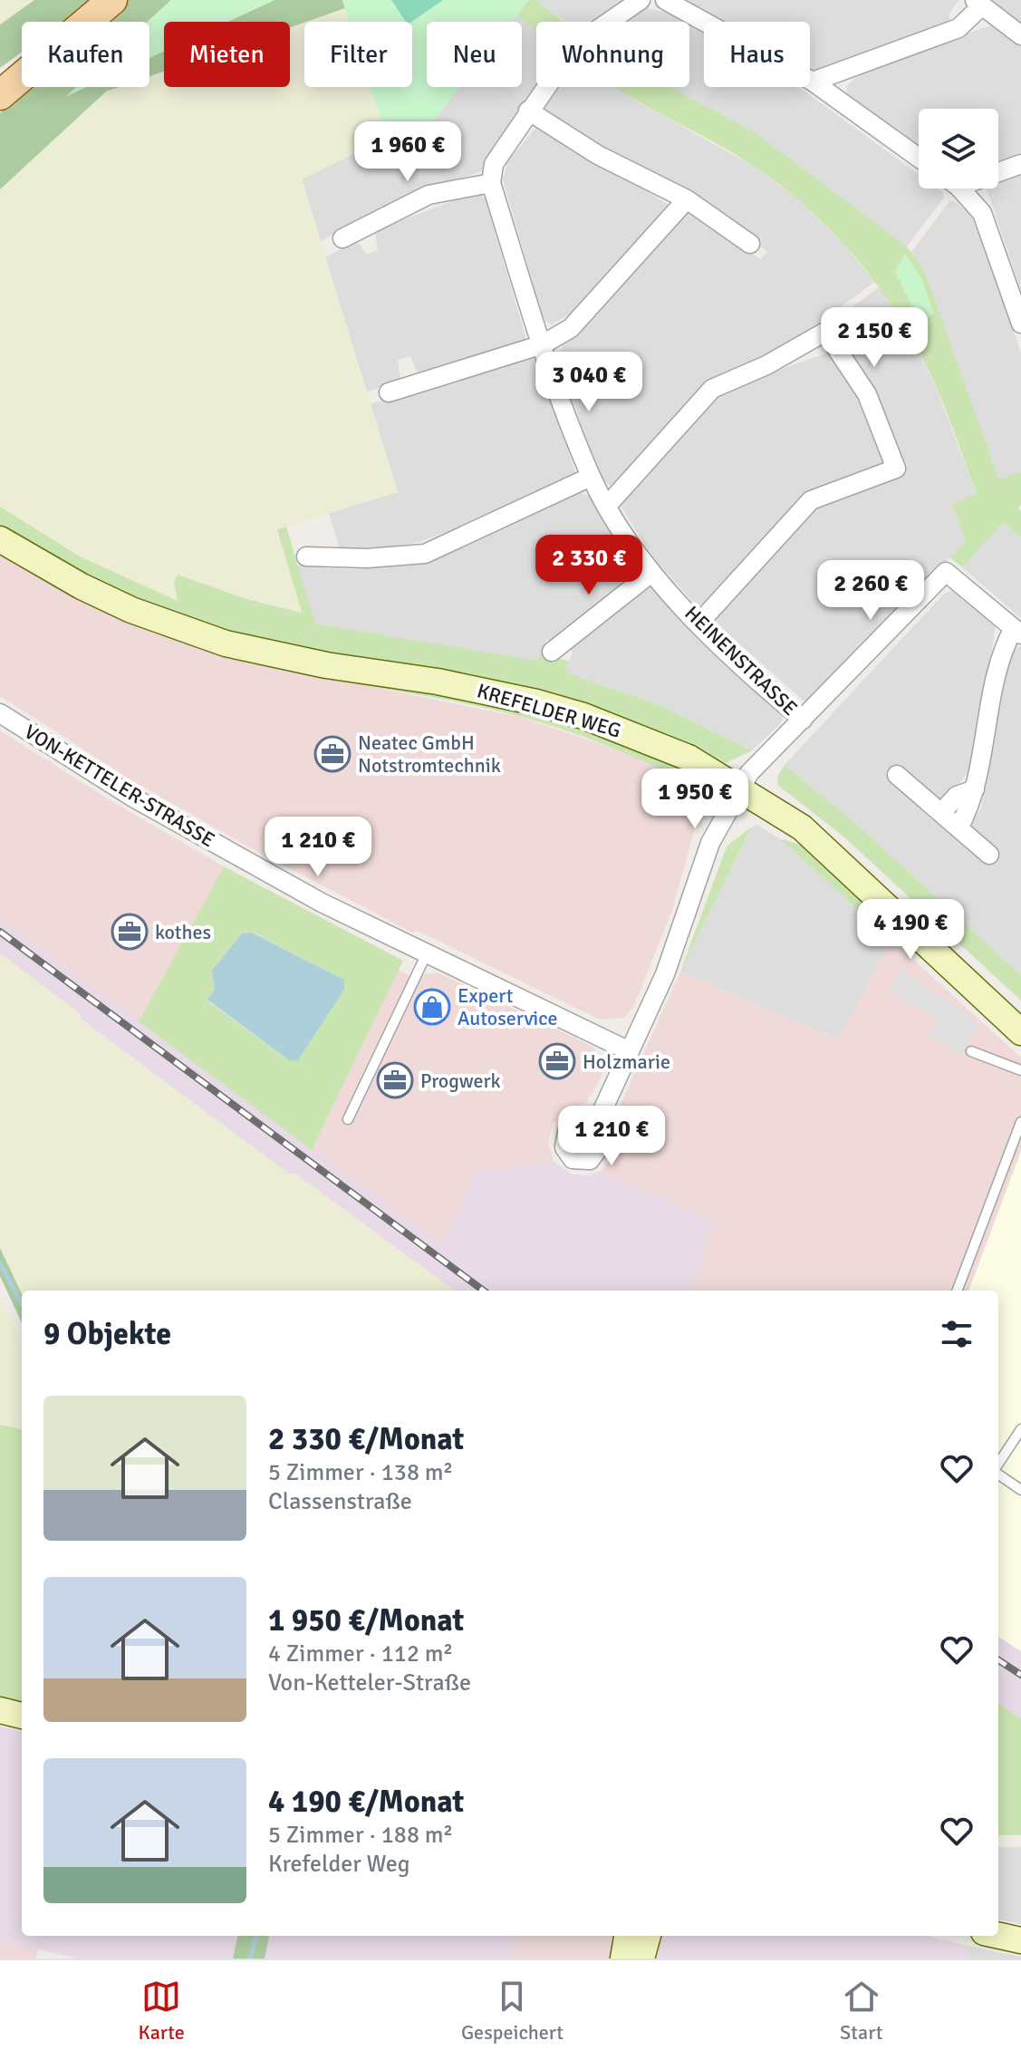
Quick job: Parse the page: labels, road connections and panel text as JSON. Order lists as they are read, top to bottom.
{
  "streets": {
    "street": ["HEINENSTRASSE", "KREFELDER WEG", "VON-KETTELER-STRASSE"]
  },
  "places": {
    "office": [
      "Neatec GmbH Notstromtechnik",
      "kothes",
      "Holzmarie",
      "Progwerk"
    ],
    "shop": ["Expert Autoservice"]
  },
  "page": {
    "chip": [
      "Kaufen",
      "Mieten",
      "Filter",
      "Neu",
      "Wohnung",
      "Haus"
    ],
    "price": [
      "1 960 €",
      "2 150 €",
      "3 040 €",
      "2 330 €",
      "2 260 €",
      "1 950 €",
      "1 210 €",
      "4 190 €",
      "1 210 €"
    ],
    "heading": "9 Objekte",
    "list": [
      {
        "name": "2 330 €/Monat",
        "note": "5 Zimmer · 138 m² · Classenstraße"
      },
      {
        "name": "1 950 €/Monat",
        "note": "4 Zimmer · 112 m² · Von-Ketteler-Straße"
      },
      {
        "name": "4 190 €/Monat",
        "note": "5 Zimmer · 188 m² · Krefelder Weg"
      }
    ],
    "tabs": ["Karte", "Gespeichert", "Start"]
  }
}
